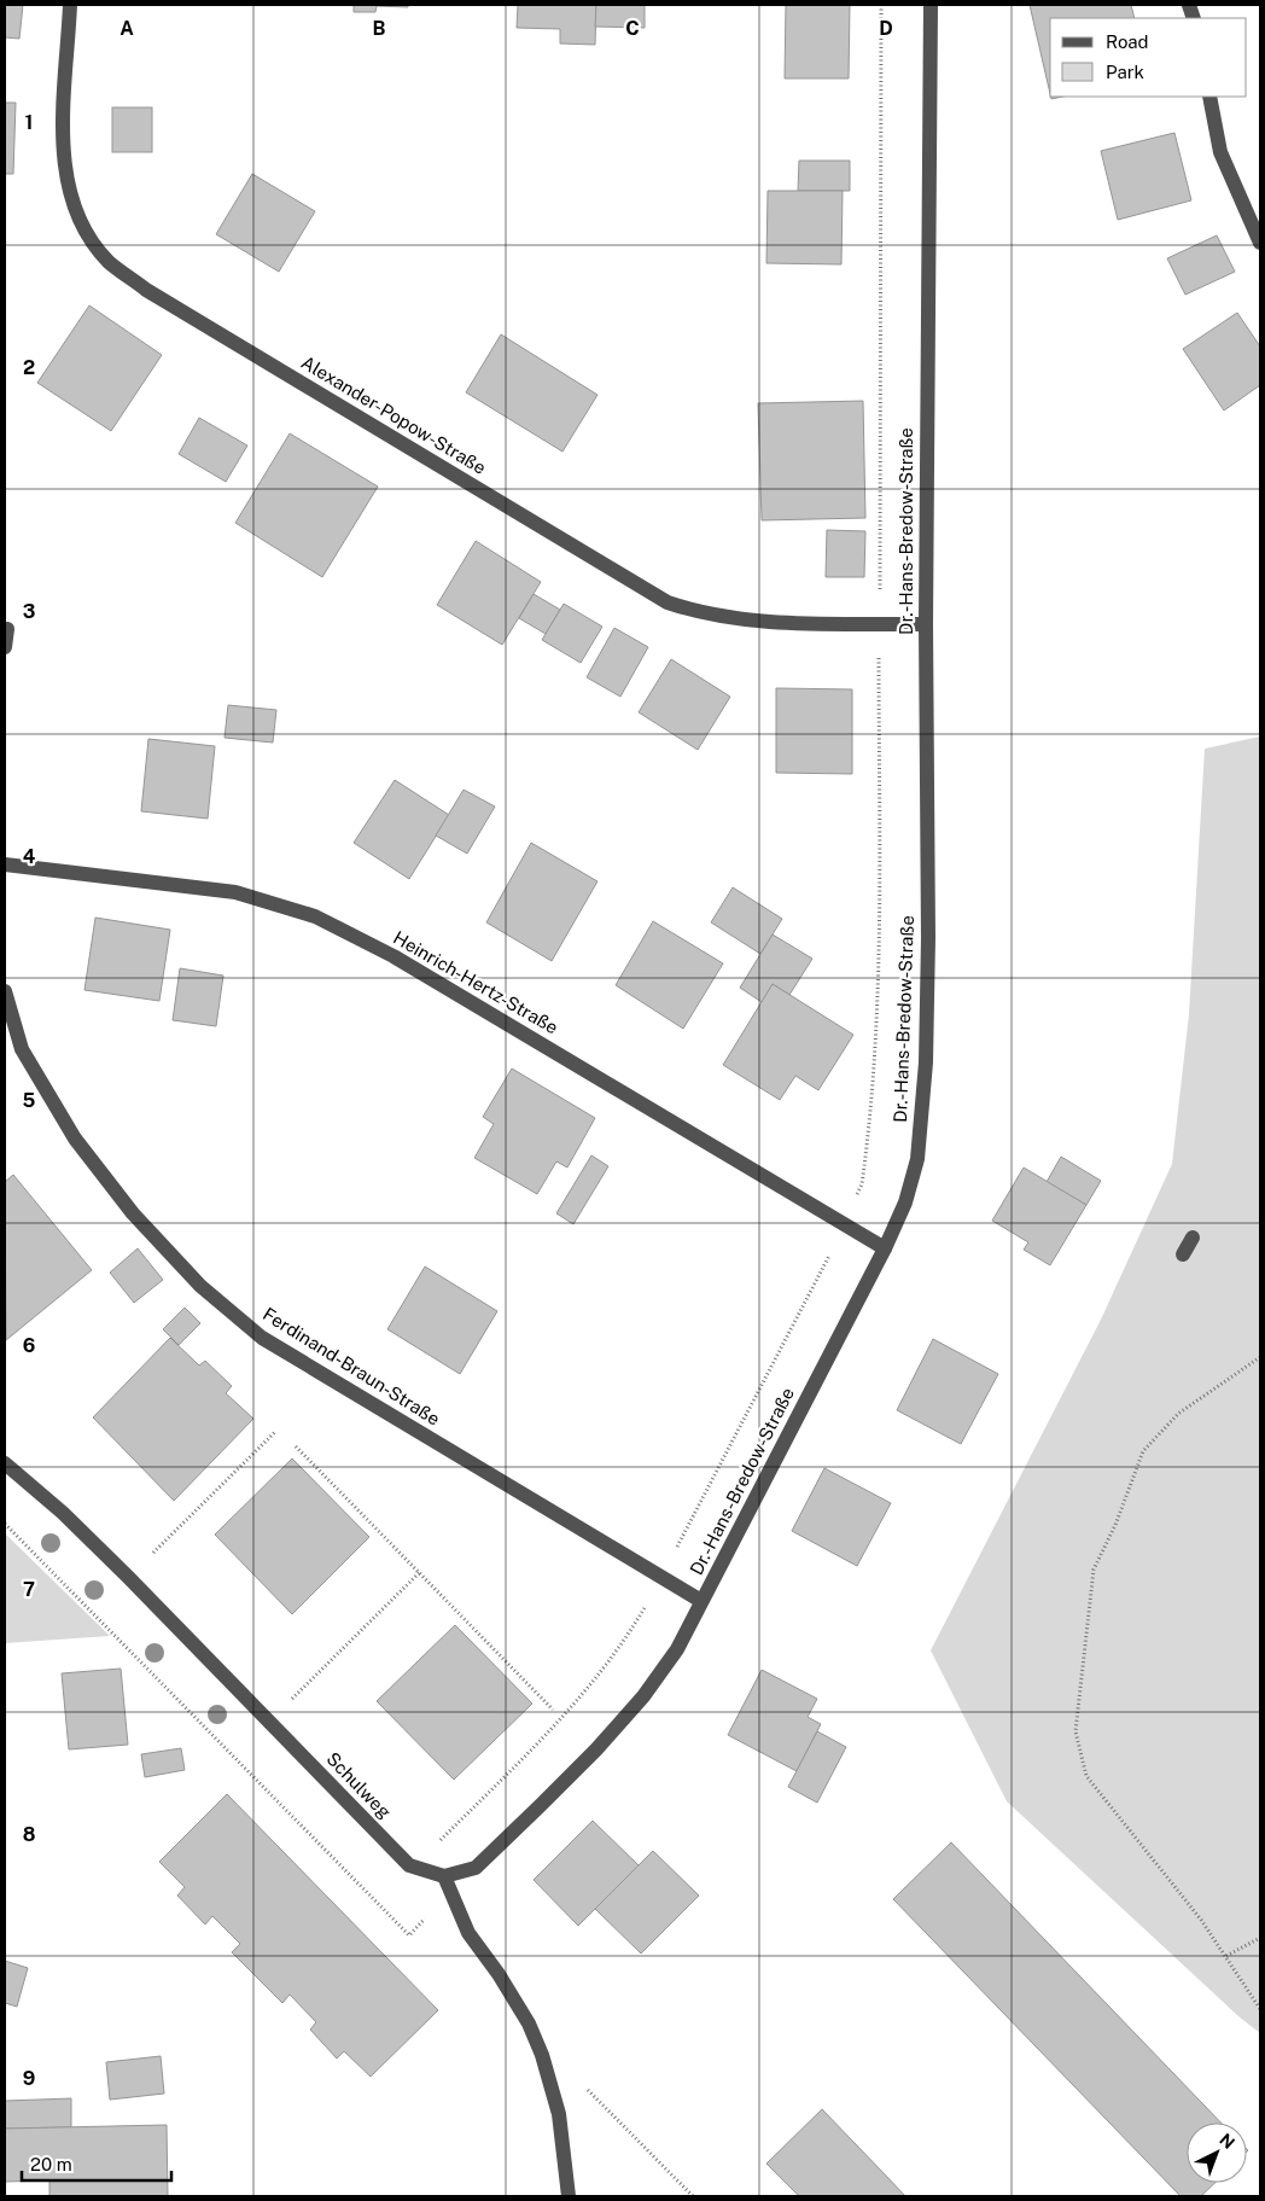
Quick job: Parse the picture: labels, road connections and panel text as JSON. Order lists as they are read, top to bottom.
{
  "streets": {
    "street": [
      "Alexander-Popow-Straße",
      "Dr.-Hans-Bredow-Straße",
      "Heinrich-Hertz-Straße",
      "Ferdinand-Braun-Straße",
      "Schulweg"
    ]
  },
  "crossings": [
    ["Alexander-Popow-Straße", "Dr.-Hans-Bredow-Straße"],
    ["Dr.-Hans-Bredow-Straße", "Heinrich-Hertz-Straße"],
    ["Dr.-Hans-Bredow-Straße", "Ferdinand-Braun-Straße"],
    ["Dr.-Hans-Bredow-Straße", "Schulweg"]
  ],
  "legend": ["Road", "Park"],
  "scale_bar": "20 m",
  "north": "top right",
  "grid": {
    "columns": [
      "A",
      "B",
      "C",
      "D"
    ],
    "rows": [
      "1",
      "2",
      "3",
      "4",
      "5",
      "6",
      "7",
      "8",
      "9"
    ]
  }
}
